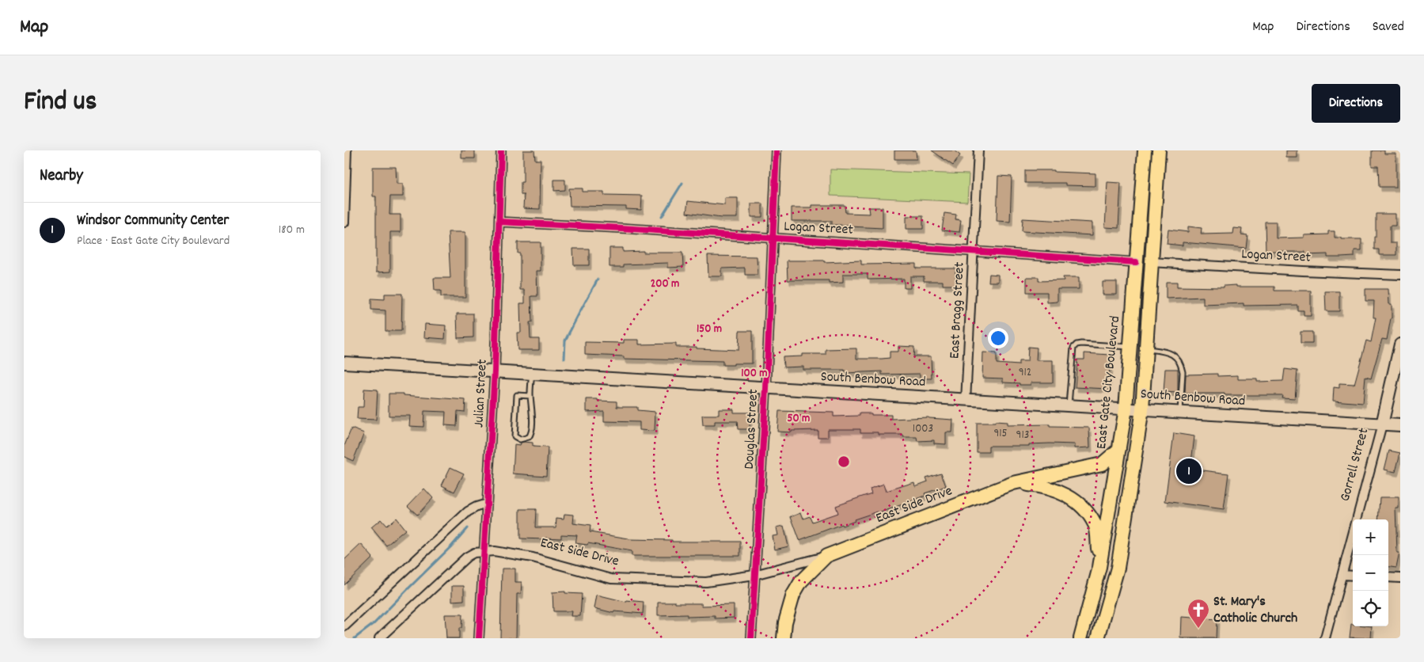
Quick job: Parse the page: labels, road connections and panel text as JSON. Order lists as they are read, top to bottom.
{
  "streets": {
    "main road": [
      "South Benbow Road",
      "East Gate City Boulevard",
      "Gorrell Street",
      "East Side Drive"
    ],
    "street": [
      "Logan Street",
      "East Bragg Street",
      "Julian Street",
      "Douglas Street"
    ]
  },
  "crossings": [
    ["Logan Street", "East Bragg Street"],
    ["Logan Street", "East Gate City Boulevard"],
    ["Logan Street", "Julian Street"],
    ["Logan Street", "Douglas Street"],
    ["East Bragg Street", "South Benbow Road"],
    ["South Benbow Road", "East Gate City Boulevard"],
    ["South Benbow Road", "Julian Street"],
    ["South Benbow Road", "Douglas Street"],
    ["South Benbow Road", "Gorrell Street"],
    ["East Gate City Boulevard", "East Side Drive"],
    ["Julian Street", "East Side Drive"],
    ["Douglas Street", "East Side Drive"]
  ],
  "places": {
    "church": ["St. Mary's Catholic Church"]
  },
  "house_numbers": [
    "912",
    "1003",
    "915",
    "913"
  ],
  "page": {
    "header": "Map",
    "nav": ["Map", "Directions", "Saved"],
    "title": "Find us",
    "buttons": "Directions",
    "heading": "Nearby",
    "list": [
      {
        "mark": "1",
        "name": "Windsor Community Center",
        "note": "Place · East Gate City Boulevard",
        "value": "180 m"
      }
    ],
    "pins": "1",
    "map_buttons": ["+", "−"]
  },
  "rings": [
    "200 m",
    "150 m",
    "100 m",
    "50 m"
  ]
}
